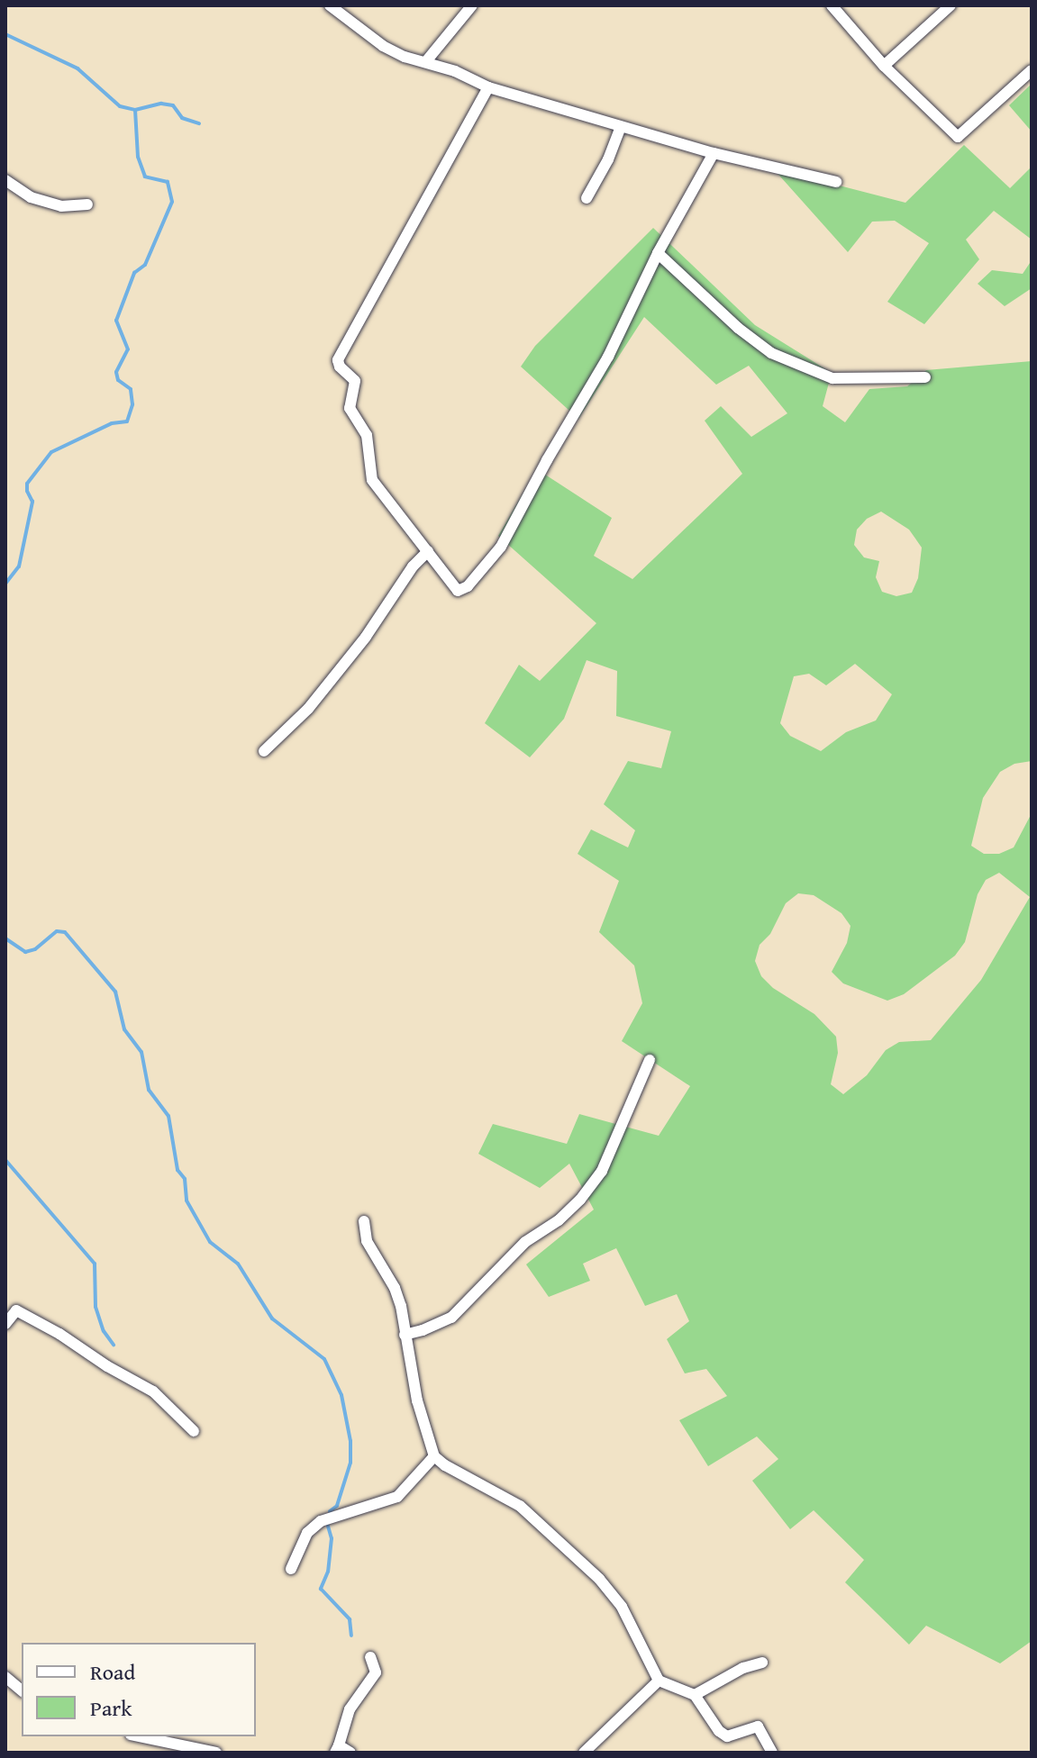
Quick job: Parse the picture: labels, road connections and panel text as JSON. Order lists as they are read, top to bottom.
{
  "legend": ["Road", "Park"]
}
